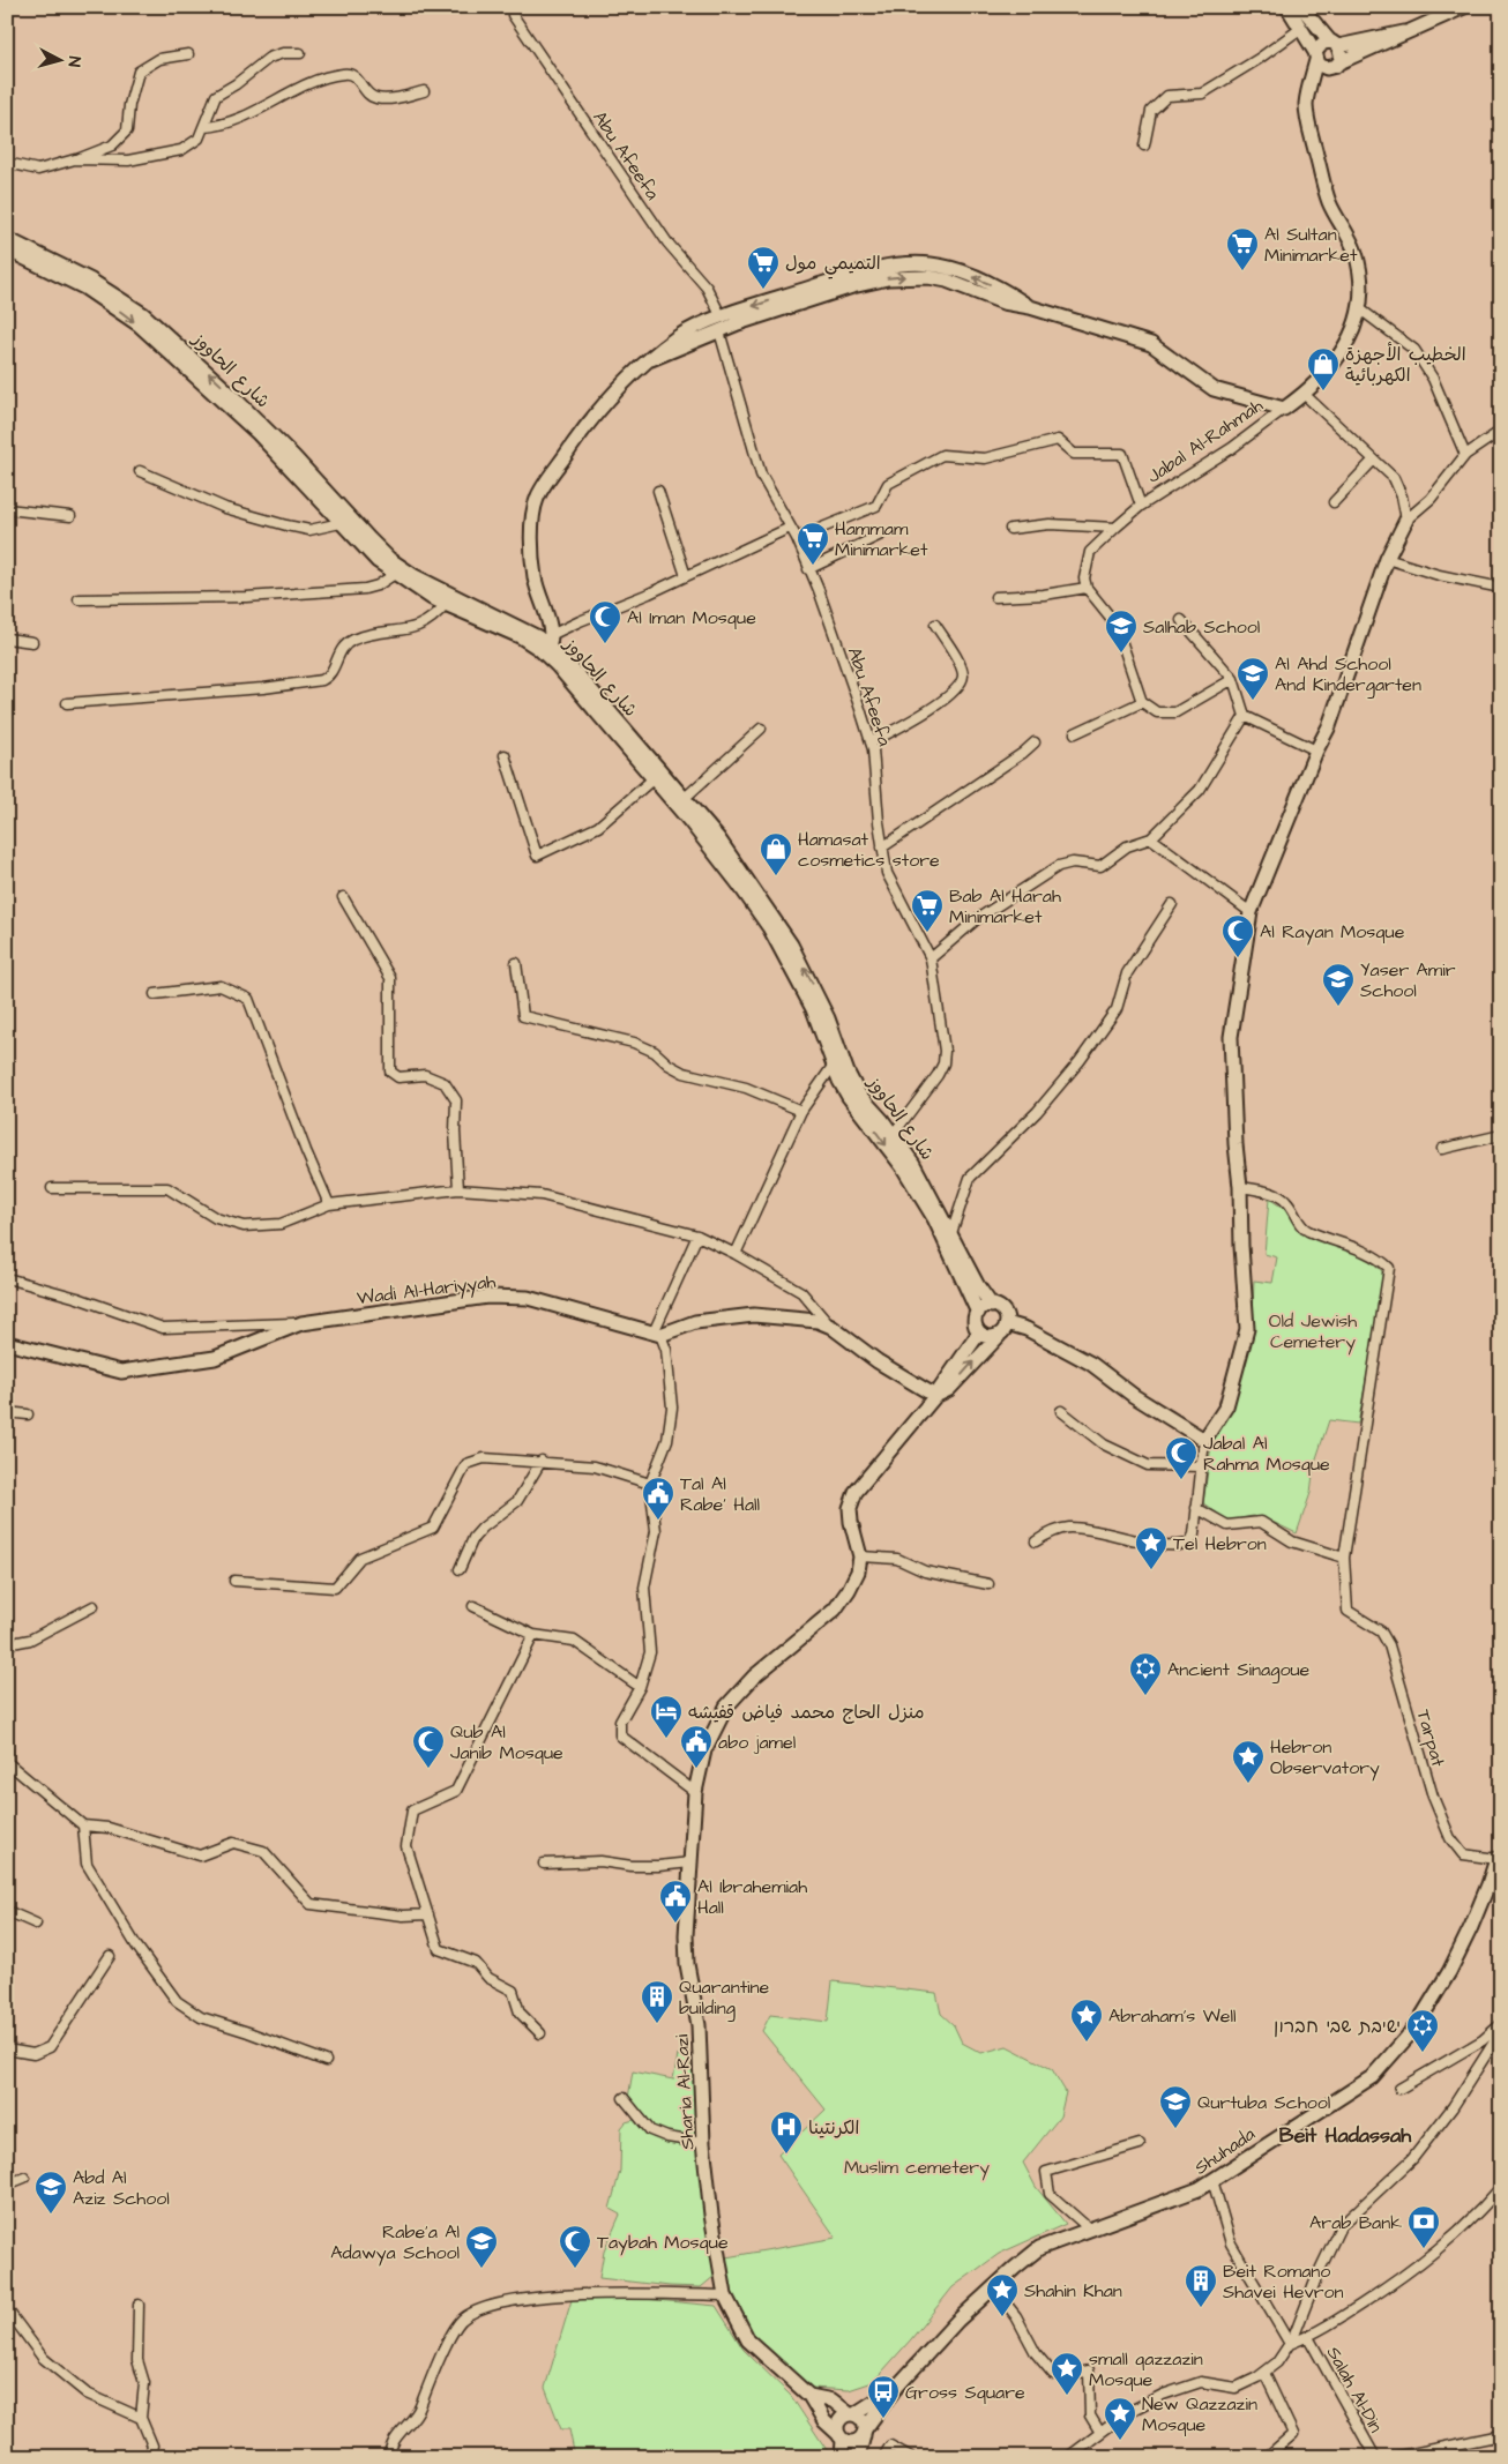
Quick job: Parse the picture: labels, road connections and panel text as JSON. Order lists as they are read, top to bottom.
{
  "streets": {
    "main road": [
      "شارع الحاووز",
      "Jabal Al-Rahmah",
      "Wadi Al-Hariyyah",
      "Sharia Al-Razi",
      "Shuhada"
    ],
    "street": ["Abu Afeefa", "Tarpat", "Salah Al-Din"]
  },
  "crossings": [
    ["Abu Afeefa", "شارع الحاووز"],
    ["شارع الحاووز", "Sharia Al-Razi"],
    ["Tarpat", "Shuhada"]
  ],
  "districts": ["Beit Hadassah"],
  "parks": ["Old Jewish Cemetery", "Muslim cemetery"],
  "places": {
    "supermarket": [
      "Al Sultan Minimarket",
      "التميمي مول",
      "Hammam Minimarket",
      "Bab Al Harah Minimarket"
    ],
    "shop": ["الخطيب الأجهزة الكهربائية", "Hamasat cosmetics store"],
    "mosque": [
      "Al Iman Mosque",
      "Al Rayan Mosque",
      "Jabal Al Rahma Mosque",
      "Qub Al Janib Mosque",
      "Taybah Mosque"
    ],
    "school or university": [
      "Salhab School",
      "Al Ahd School And Kindergarten",
      "Yaser Amir School",
      "Qurtuba School",
      "Abd Al Aziz School",
      "Rabe'a Al Adawya School"
    ],
    "public building": ["Tal Al Rabe' Hall", "abo jamel", "Al Ibrahemiah Hall"],
    "place": [
      "Tel Hebron",
      "Hebron Observatory",
      "Abraham's Well",
      "Shahin Khan",
      "small qazzazin Mosque",
      "New Qazzazin Mosque"
    ],
    "synagogue": ["Ancient Sinagoue", "ישיבת שבי חברון"],
    "hotel": ["منزل الحاج محمد فياض قفيشه"],
    "building": ["Quarantine building", "Beit Romano Shavei Hevron"],
    "hospital": ["الكرنتينا"],
    "bank": ["Arab Bank"],
    "bus stop": ["Gross Square"]
  },
  "north": "right"
}
